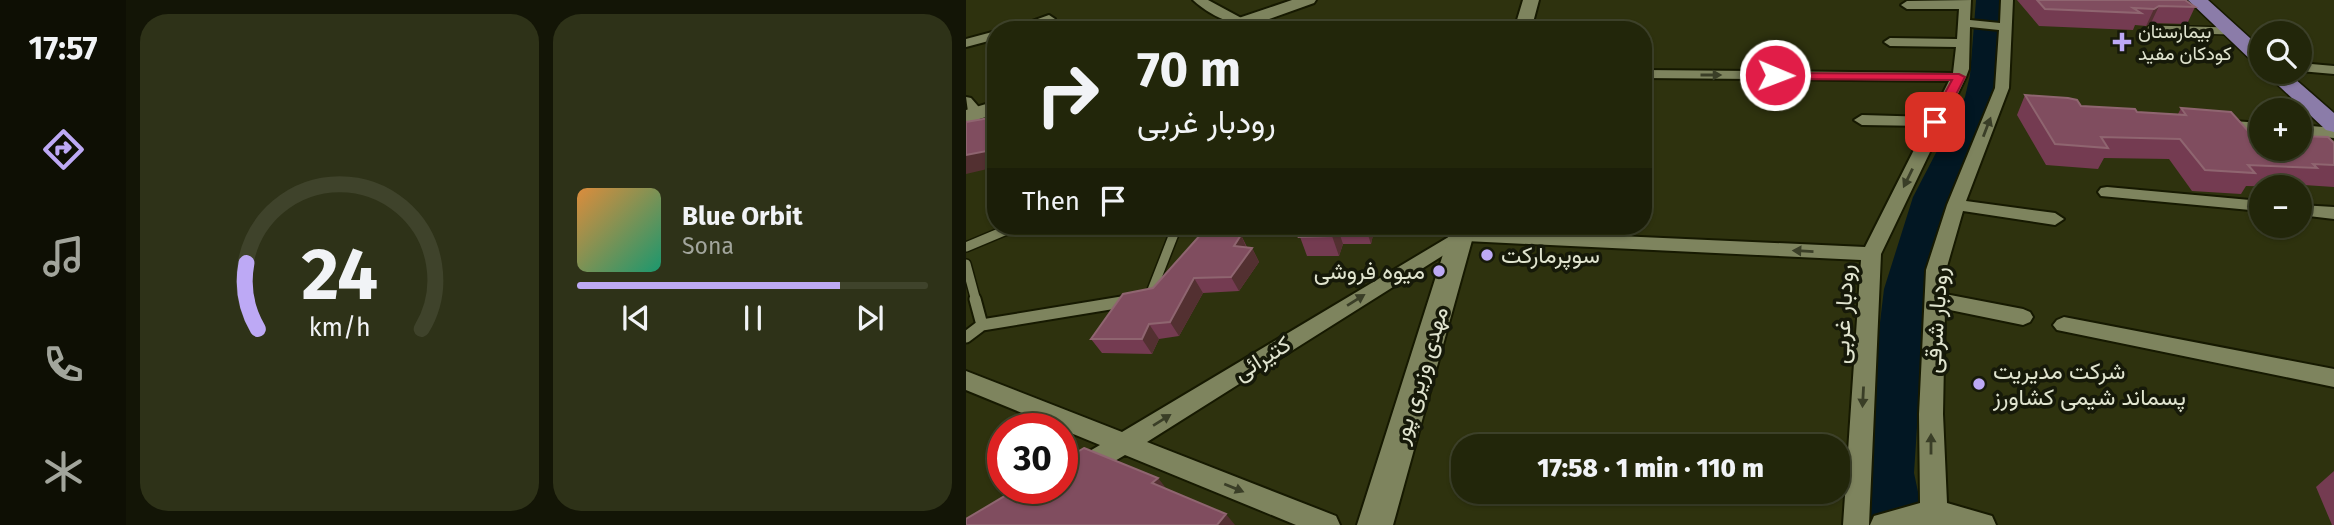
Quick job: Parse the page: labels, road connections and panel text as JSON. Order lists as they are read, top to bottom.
{
  "streets": {
    "main road": ["مهدی وزیری پور"],
    "street": ["رودبار غربی", "رودبار شرقی", "کتیرائی"]
  },
  "one_way": ["رودبار غربی", "رودبار شرقی", "کتیرائی"],
  "places": {
    "health": ["بیمارستان کودکان مفید"],
    "other": ["سوپرمارکت", "میوه فروشى", "شرکت مدیریت پسماند شیمی کشاورز"]
  },
  "page": {
    "tabs": "17:57",
    "map_buttons": ["+", "−"],
    "turn": ["70 m", "رودبار غربی"],
    "then": "Then",
    "song": ["Blue Orbit", "Sona"],
    "limit": "30",
    "trip": "17:58 · 1 min · 110 m",
    "gauge": ["24", "km/h"]
  }
}
